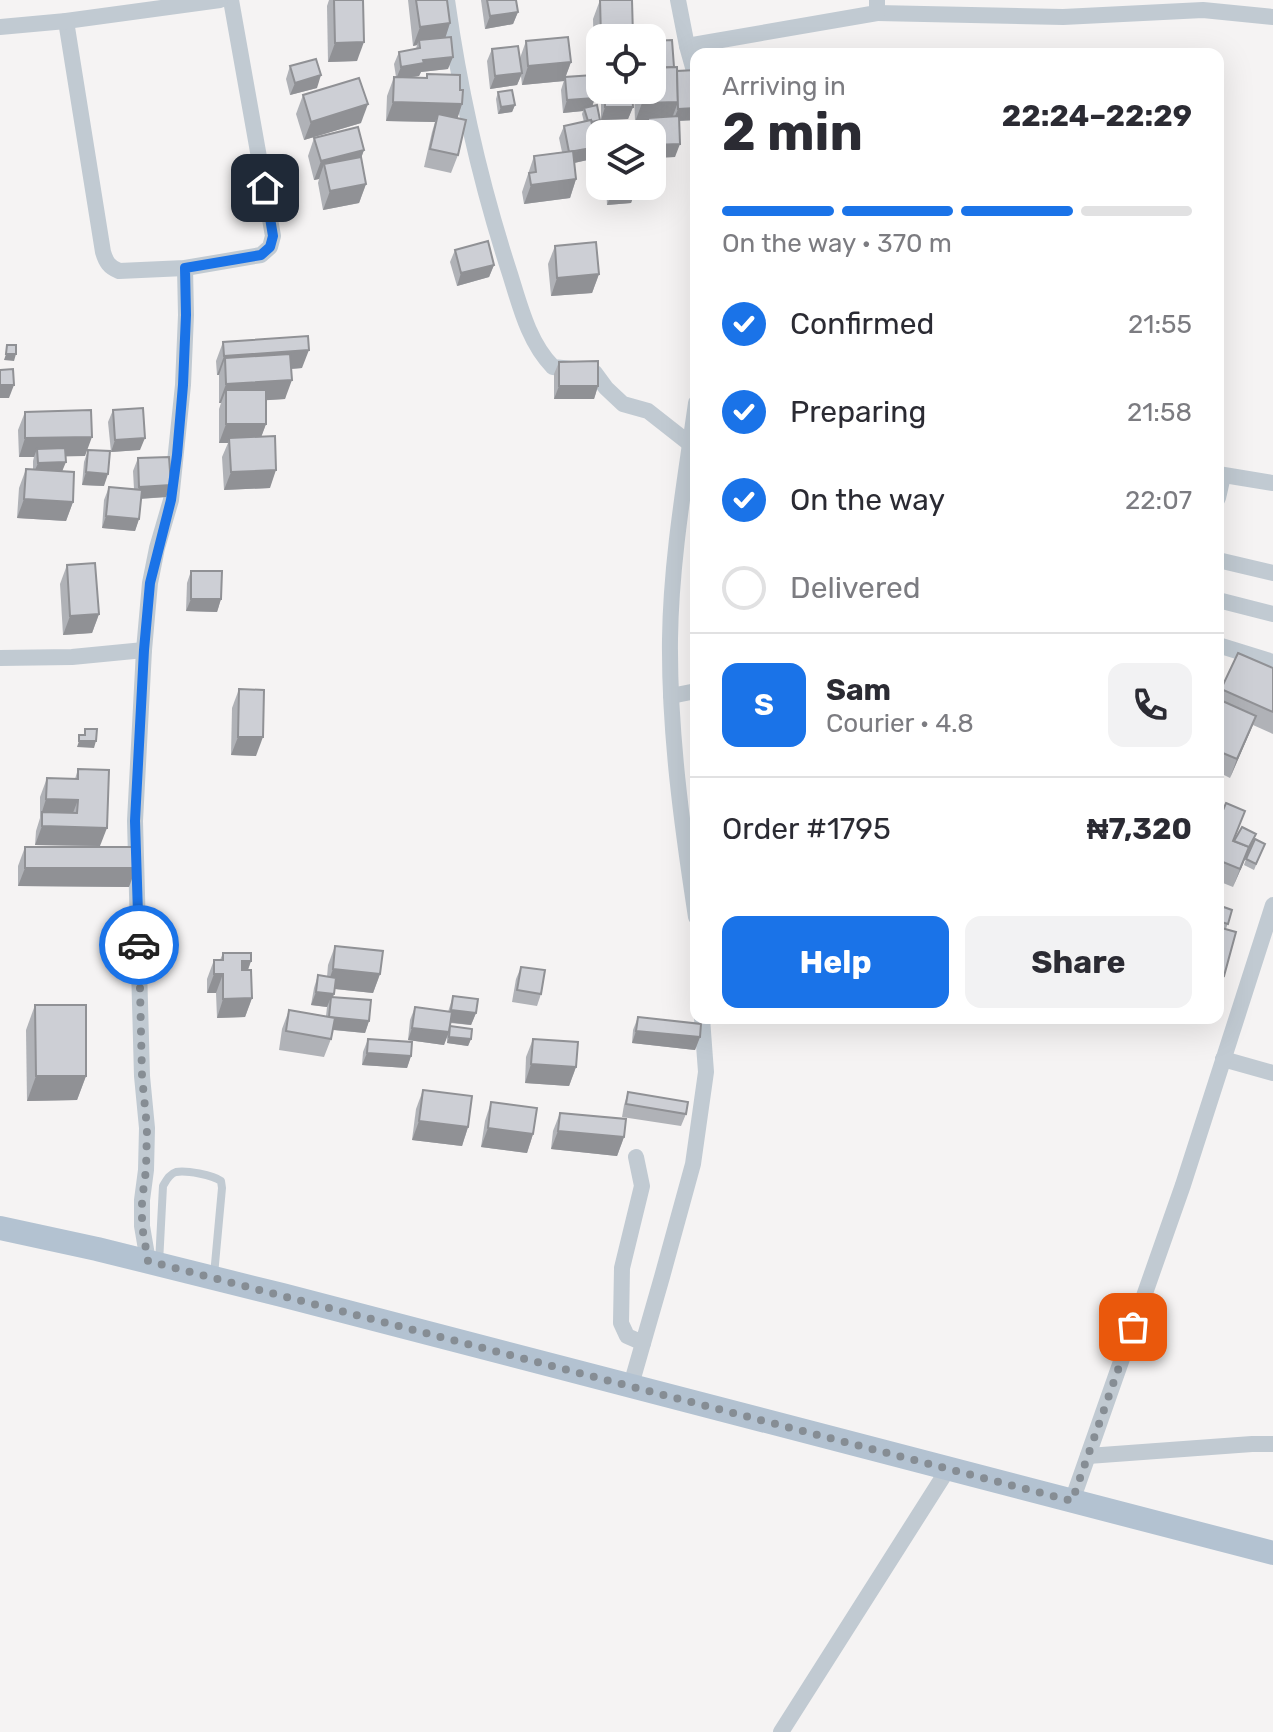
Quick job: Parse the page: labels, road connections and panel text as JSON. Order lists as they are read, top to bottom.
{
  "page": {
    "heading": ["2 min", "Arriving in", "22:24–22:29"],
    "panel": [
      "Sam",
      "Courier · 4.8",
      "Order #1795",
      "₦7,320"
    ],
    "bar": "On the way · 370 m",
    "list": [
      ["Confirmed", "21:55"],
      ["Preparing", "21:58"],
      ["On the way", "22:07"],
      "Delivered"
    ],
    "round": "S",
    "buttons": ["Help", "Share"]
  }
}
